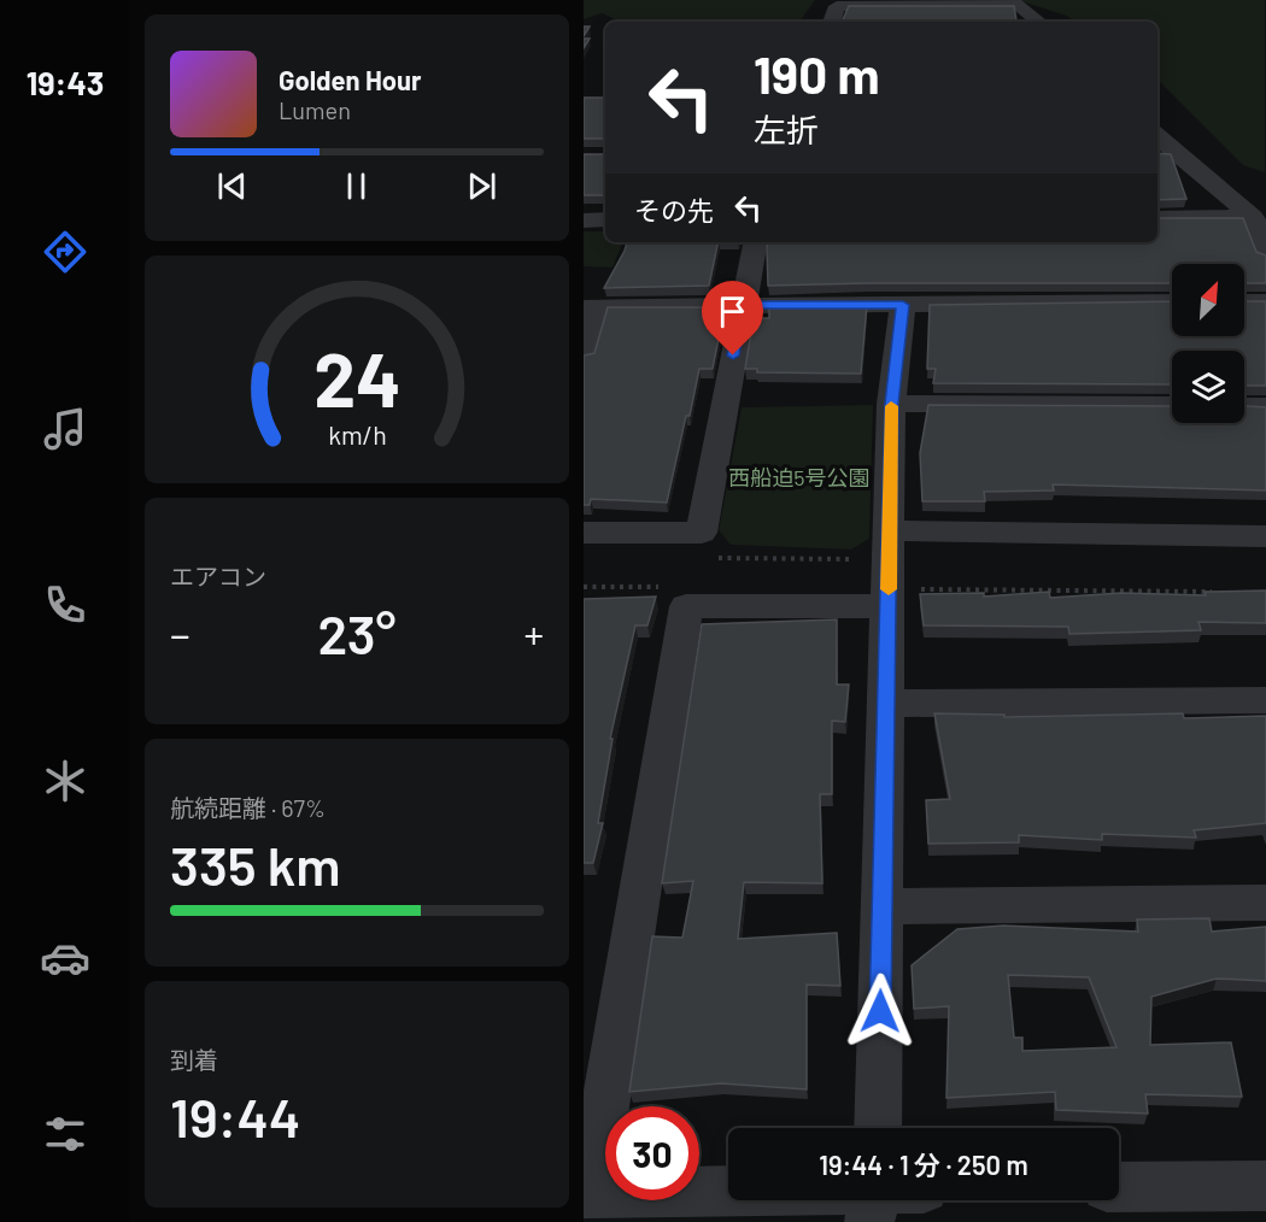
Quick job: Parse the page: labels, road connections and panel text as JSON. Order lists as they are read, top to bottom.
{
  "parks": ["西船迫5号公園"],
  "north": "top right",
  "page": {
    "tabs": "19:43",
    "turn": ["190 m", "左折"],
    "song": ["Golden Hour", "Lumen"],
    "then": "その先",
    "tile": [
      "エアコン",
      ["航続距離 · 67%", "335 km"],
      ["到着", "19:44"]
    ],
    "heat": ["−", "23°", "+"],
    "limit": "30",
    "trip": "19:44 · 1 分 · 250 m",
    "gauge": ["24", "km/h"]
  }
}
